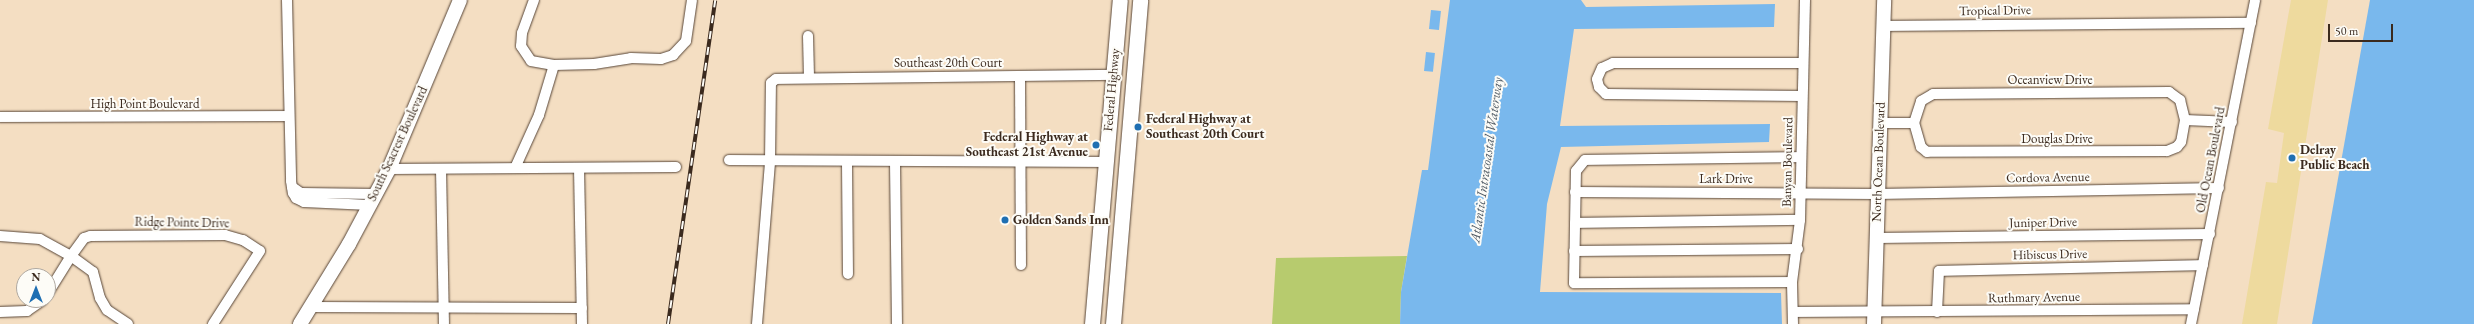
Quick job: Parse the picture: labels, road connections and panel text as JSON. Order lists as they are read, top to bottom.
{
  "streets": {
    "main road": ["Federal Highway"],
    "street": [
      "Tropical Drive",
      "Southeast 20th Court",
      "Oceanview Drive",
      "High Point Boulevard",
      "Douglas Drive",
      "South Seacrest Boulevard",
      "Old Ocean Boulevard",
      "Banyan Boulevard",
      "North Ocean Boulevard",
      "Cordova Avenue",
      "Lark Drive",
      "Ridge Pointe Drive",
      "Juniper Drive",
      "Hibiscus Drive",
      "Ruthmary Avenue"
    ]
  },
  "crossings": [
    ["Tropical Drive", "Old Ocean Boulevard"],
    ["Tropical Drive", "North Ocean Boulevard"],
    ["Southeast 20th Court", "Federal Highway"],
    ["Oceanview Drive", "Douglas Drive"],
    ["Old Ocean Boulevard", "Cordova Avenue"],
    ["Old Ocean Boulevard", "Juniper Drive"],
    ["Old Ocean Boulevard", "Hibiscus Drive"],
    ["Old Ocean Boulevard", "Ruthmary Avenue"],
    ["Banyan Boulevard", "Lark Drive"],
    ["Banyan Boulevard", "Ruthmary Avenue"],
    ["North Ocean Boulevard", "Cordova Avenue"],
    ["North Ocean Boulevard", "Lark Drive"],
    ["North Ocean Boulevard", "Juniper Drive"],
    ["North Ocean Boulevard", "Ruthmary Avenue"],
    ["Cordova Avenue", "Lark Drive"],
    ["Hibiscus Drive", "Ruthmary Avenue"]
  ],
  "water": ["Atlantic Intracoastal Waterway"],
  "places": [
    "Federal Highway at Southeast 20th Court",
    "Federal Highway at Southeast 21st Avenue",
    "Delray Public Beach",
    "Golden Sands Inn"
  ],
  "scale_bar": "50 m",
  "north": "top"
}
